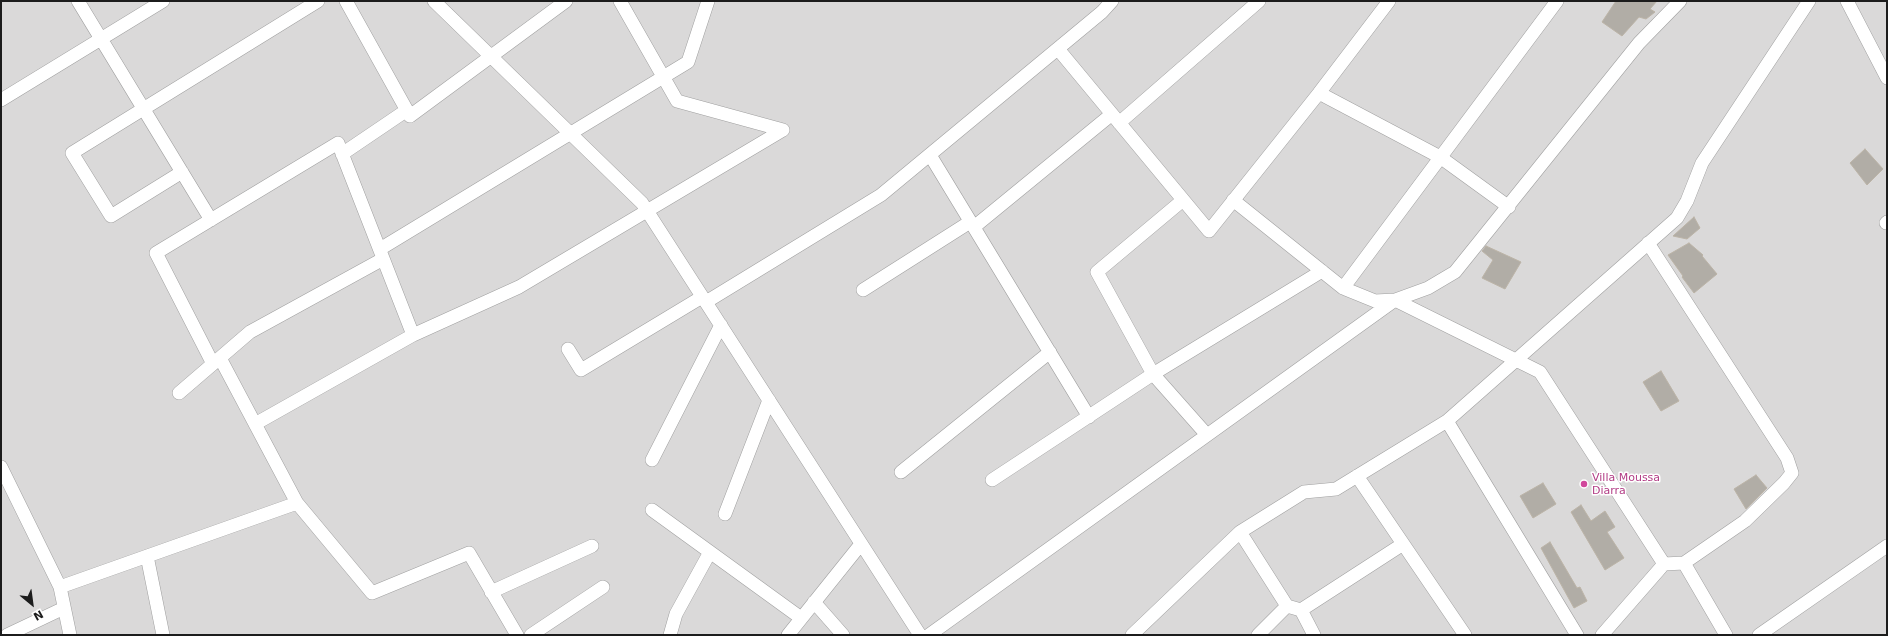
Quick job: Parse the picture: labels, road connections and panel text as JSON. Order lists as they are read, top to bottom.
{
  "places": ["Villa Moussa Diarra"],
  "north": "bottom right"
}
